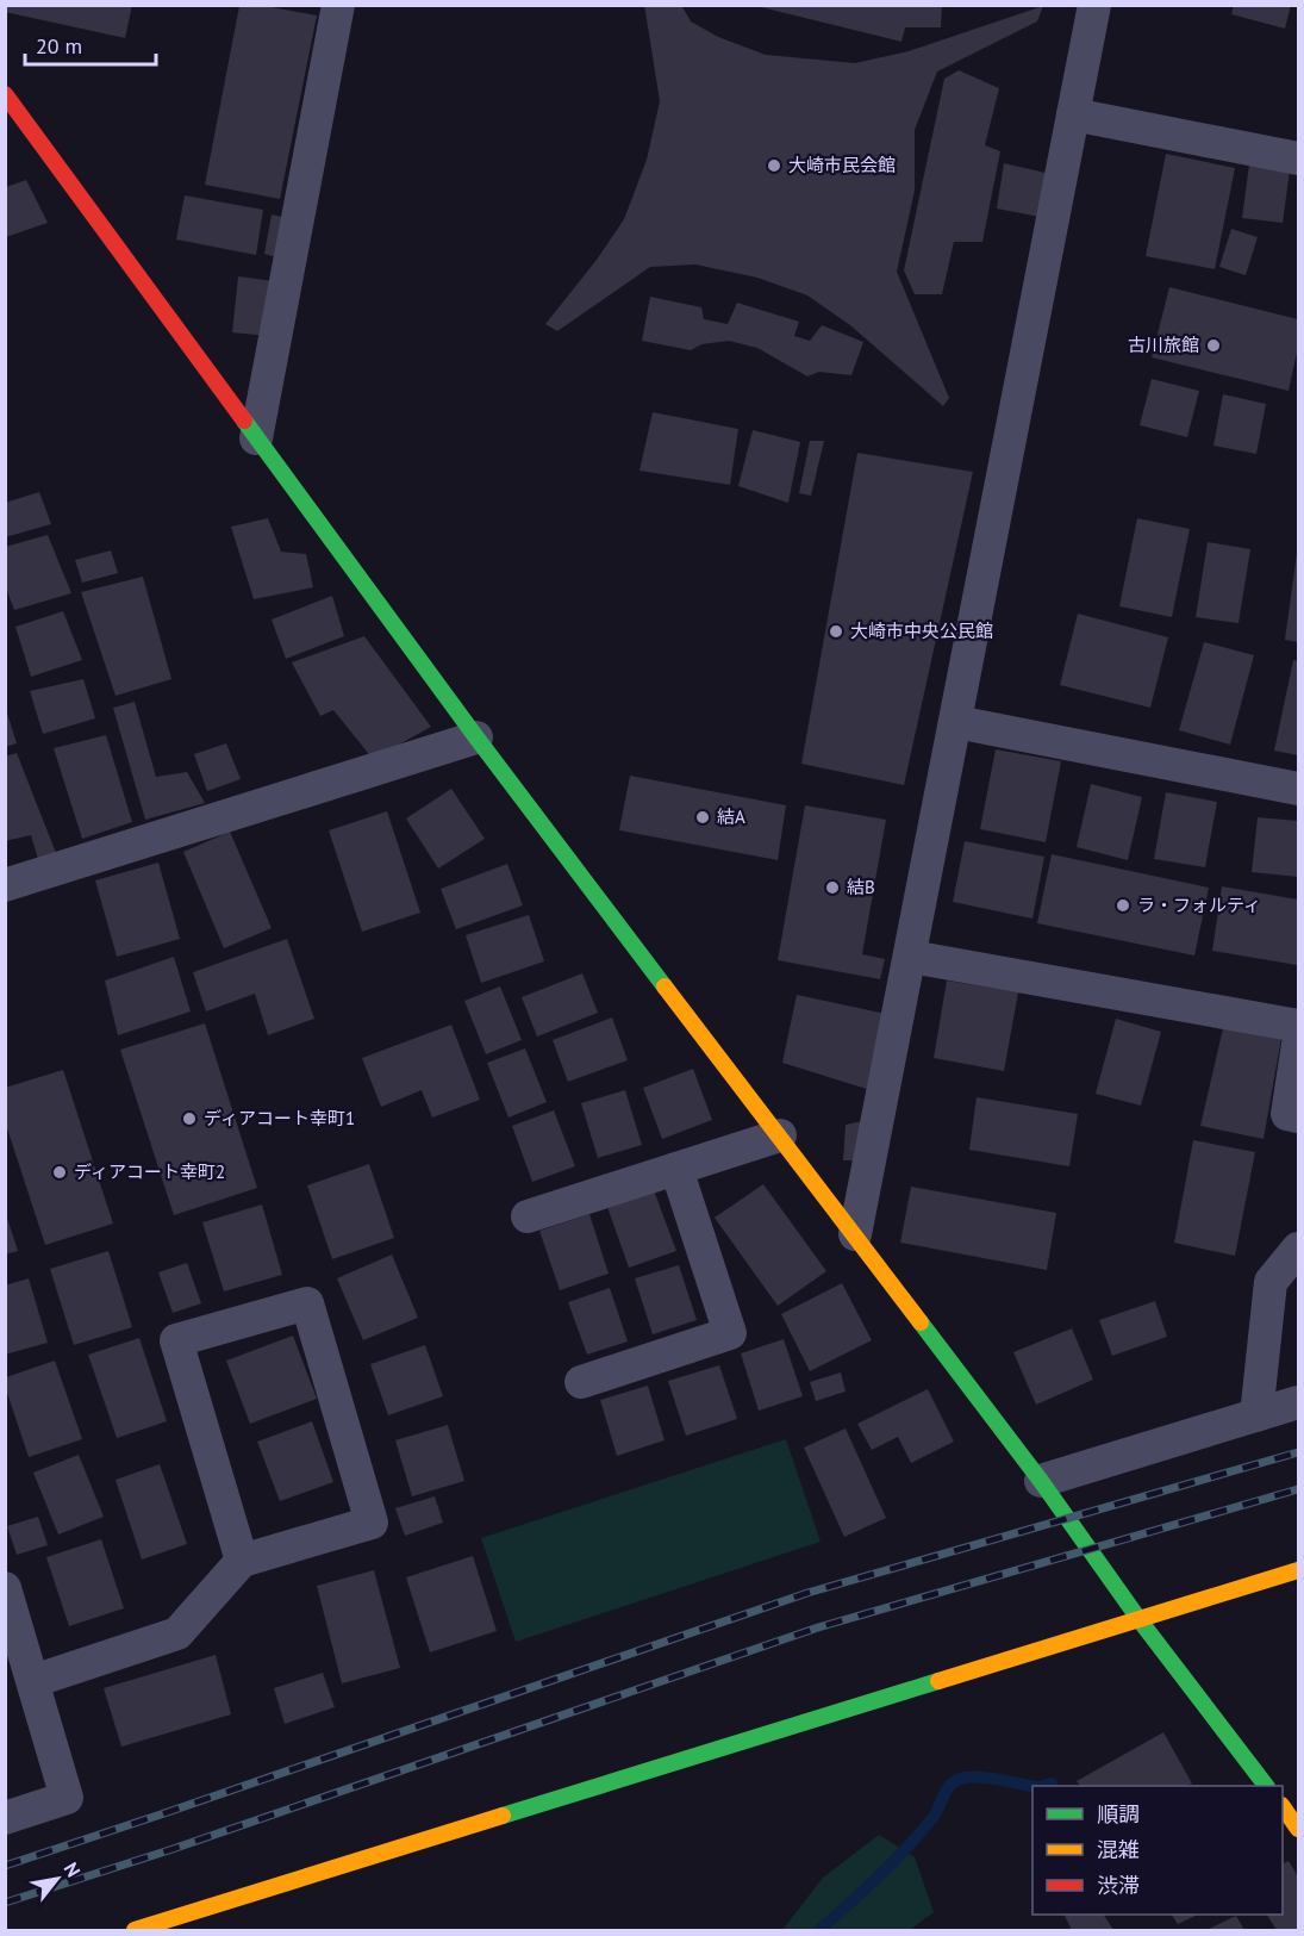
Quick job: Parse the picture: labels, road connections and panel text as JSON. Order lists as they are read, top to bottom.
{
  "places": [
    "大崎市民会館",
    "古川旅館",
    "大崎市中央公民館",
    "結A",
    "結B",
    "ラ・フォルティ",
    "ディアコート幸町1",
    "ディアコート幸町2"
  ],
  "legend": ["順調", "混雑", "渋滞"],
  "scale_bar": "20 m",
  "north": "top right"
}
